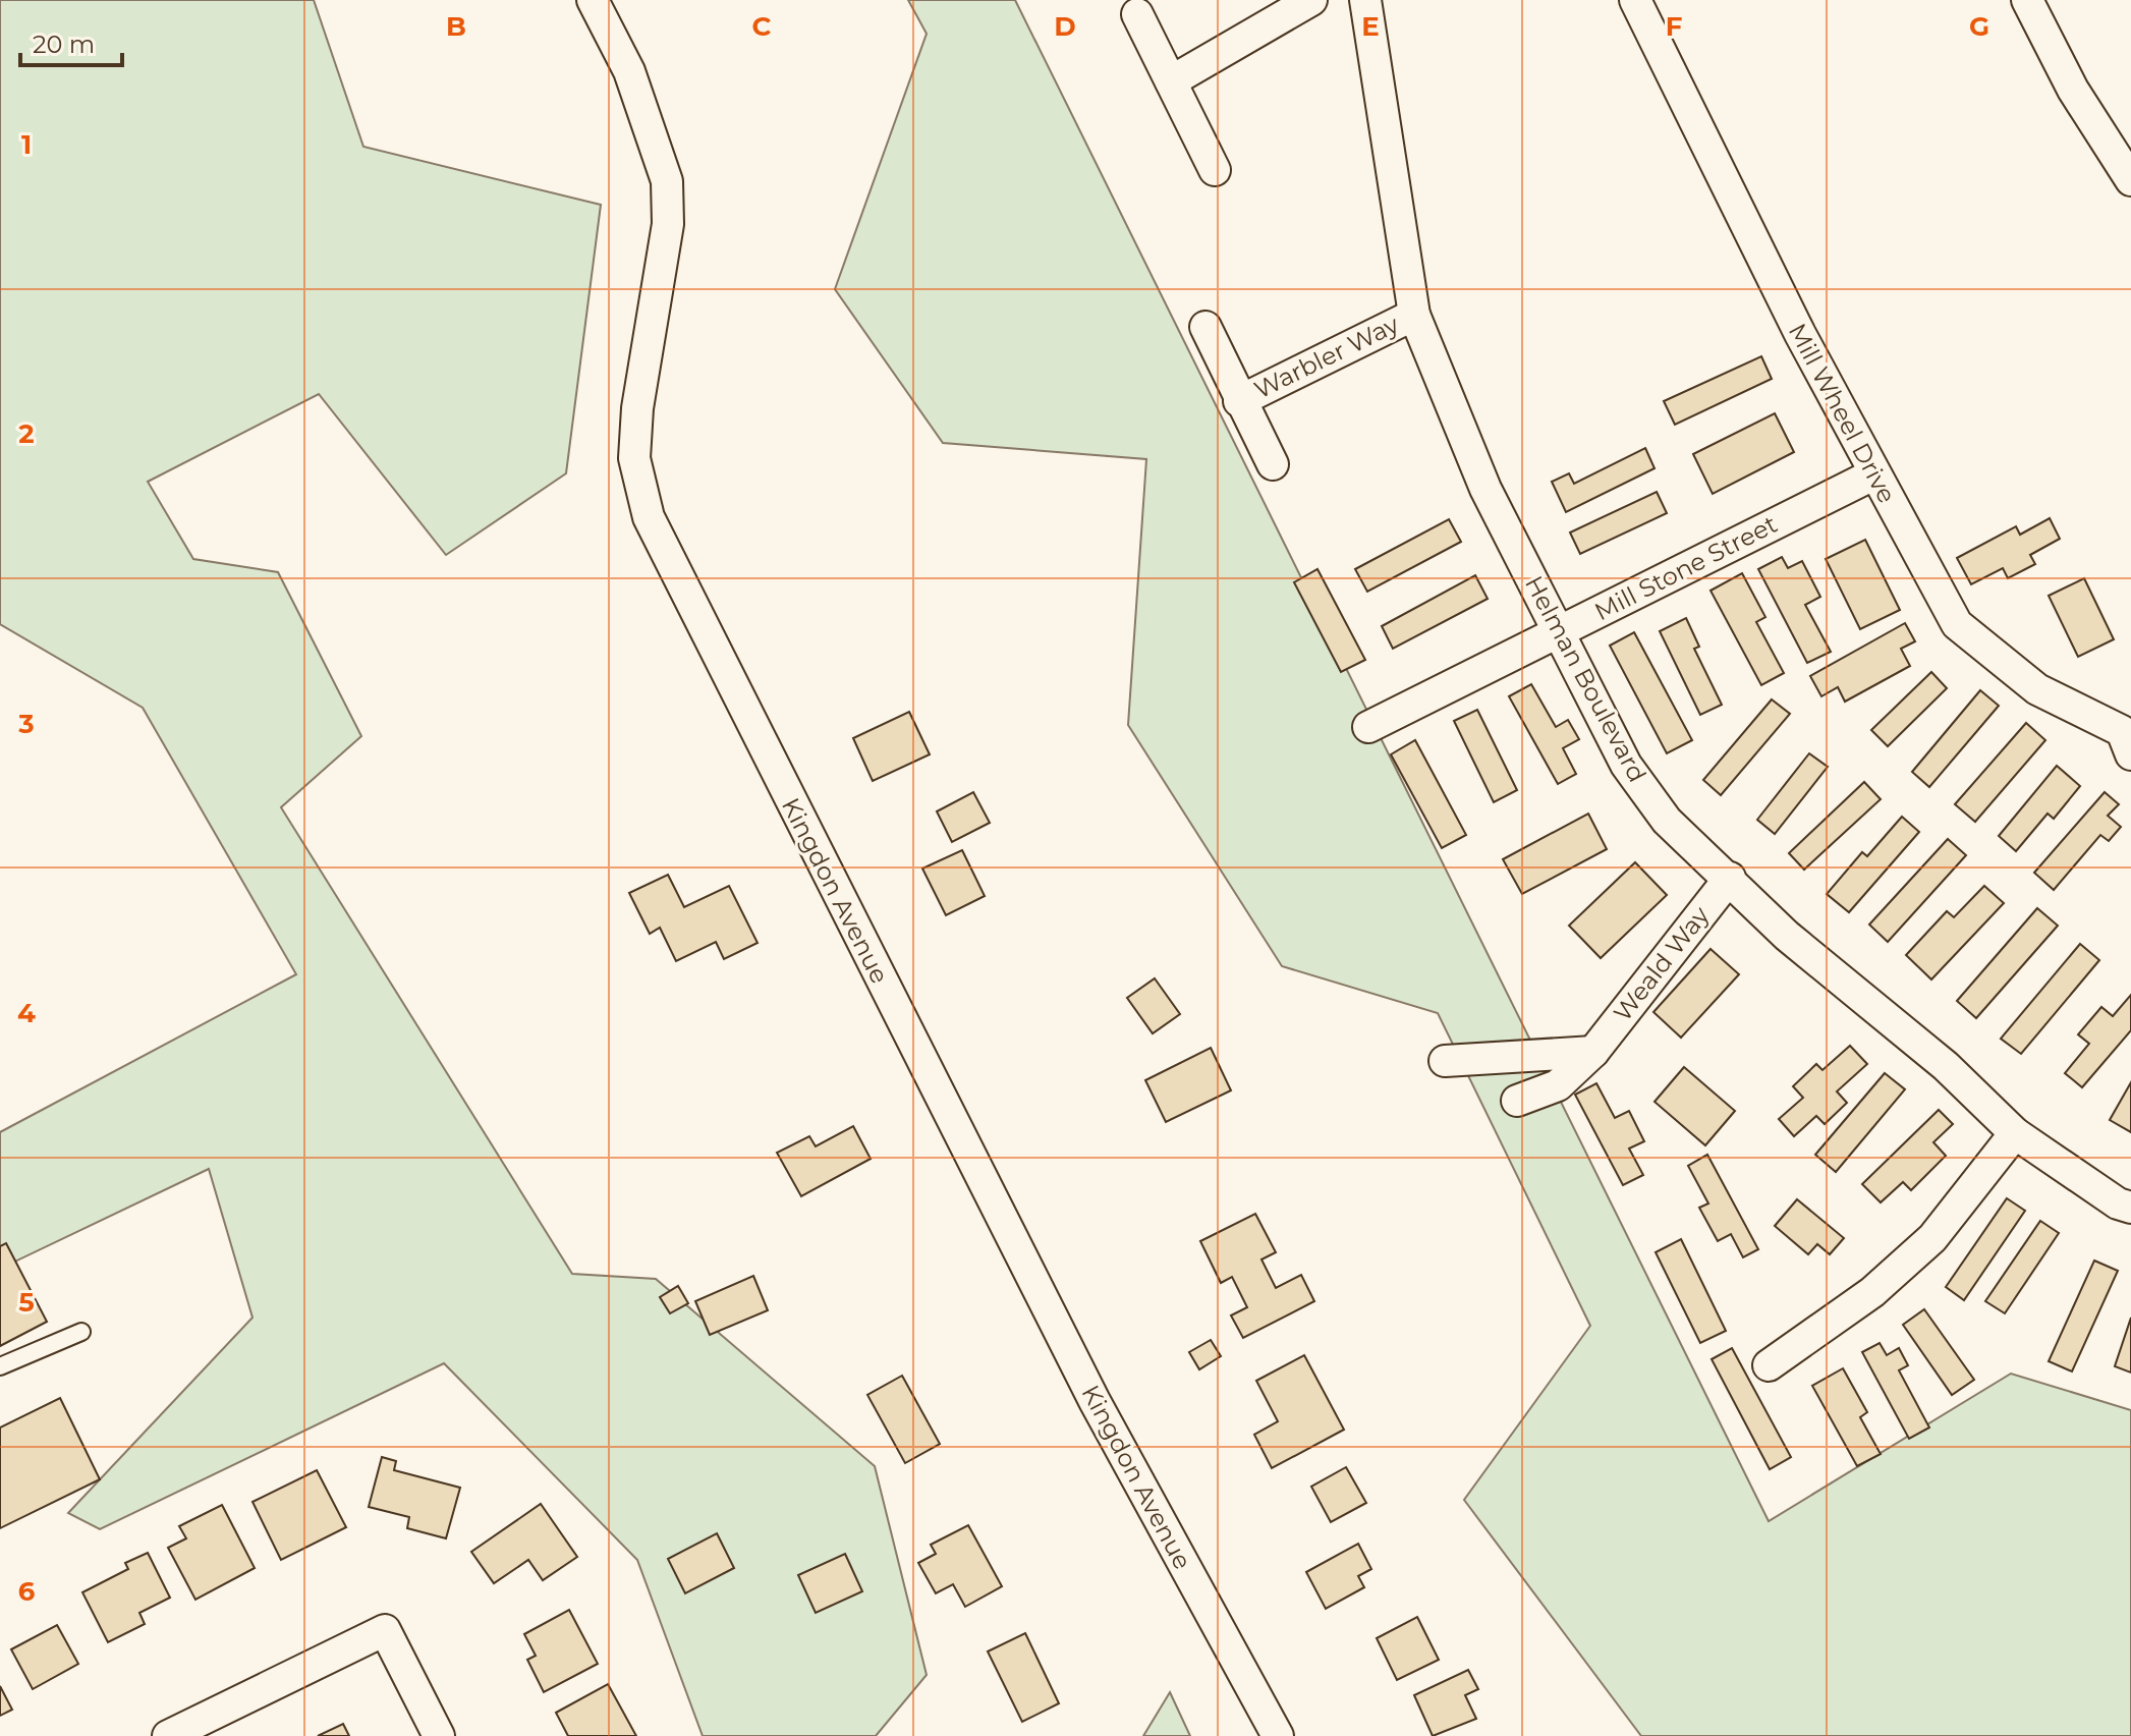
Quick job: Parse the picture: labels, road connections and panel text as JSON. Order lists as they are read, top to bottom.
{
  "streets": {
    "street": [
      "Warbler Way",
      "Mill Wheel Drive",
      "Mill Stone Street",
      "Helman Boulevard",
      "Kingdon Avenue",
      "Weald Way"
    ]
  },
  "crossings": [
    ["Warbler Way", "Helman Boulevard"],
    ["Mill Wheel Drive", "Mill Stone Street"],
    ["Mill Stone Street", "Helman Boulevard"],
    ["Helman Boulevard", "Weald Way"]
  ],
  "scale_bar": "20 m",
  "grid": {
    "columns": [
      "B",
      "C",
      "D",
      "E",
      "F",
      "G"
    ],
    "rows": [
      "1",
      "2",
      "3",
      "4",
      "5",
      "6"
    ]
  }
}
